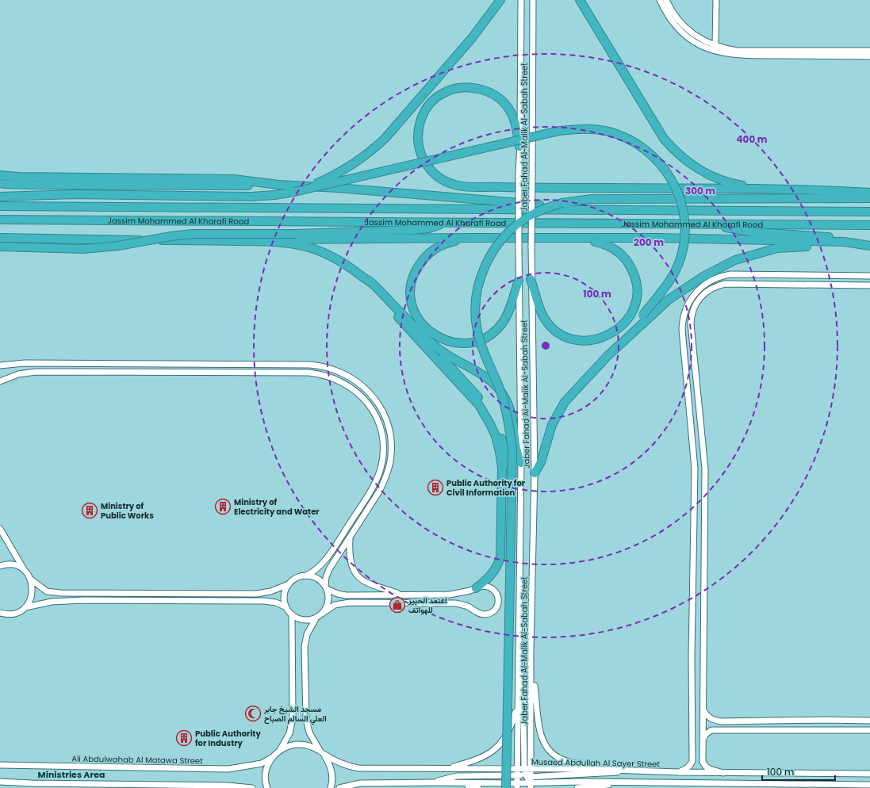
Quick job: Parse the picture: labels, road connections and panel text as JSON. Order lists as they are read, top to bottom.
{
  "streets": {
    "highway": ["Jassim Mohammed Al Kharafi Road"],
    "street": ["Jaber Fahad Al-Malik Al-Sabah Street", "Ali Abdulwahab Al Matawa Street", "Musaed Abdullah Al Sayer Street"]
  },
  "crossings": [
    ["Jaber Fahad Al-Malik Al-Sabah Street", "Musaed Abdullah Al Sayer Street"]
  ],
  "districts": ["Ministries Area"],
  "places": {
    "building": [
      "Public Authority for Civil Information",
      "Ministry of Electricity and Water",
      "Ministry of Public Works",
      "Public Authority for Industry"
    ],
    "shop": ["اعتمد الخبير للهواتف"],
    "mosque": ["مسجد الشيخ جابر العلي السالم الصباح"]
  },
  "scale_bar": "100 m",
  "rings": [
    "400 m",
    "300 m",
    "200 m",
    "100 m"
  ]
}
